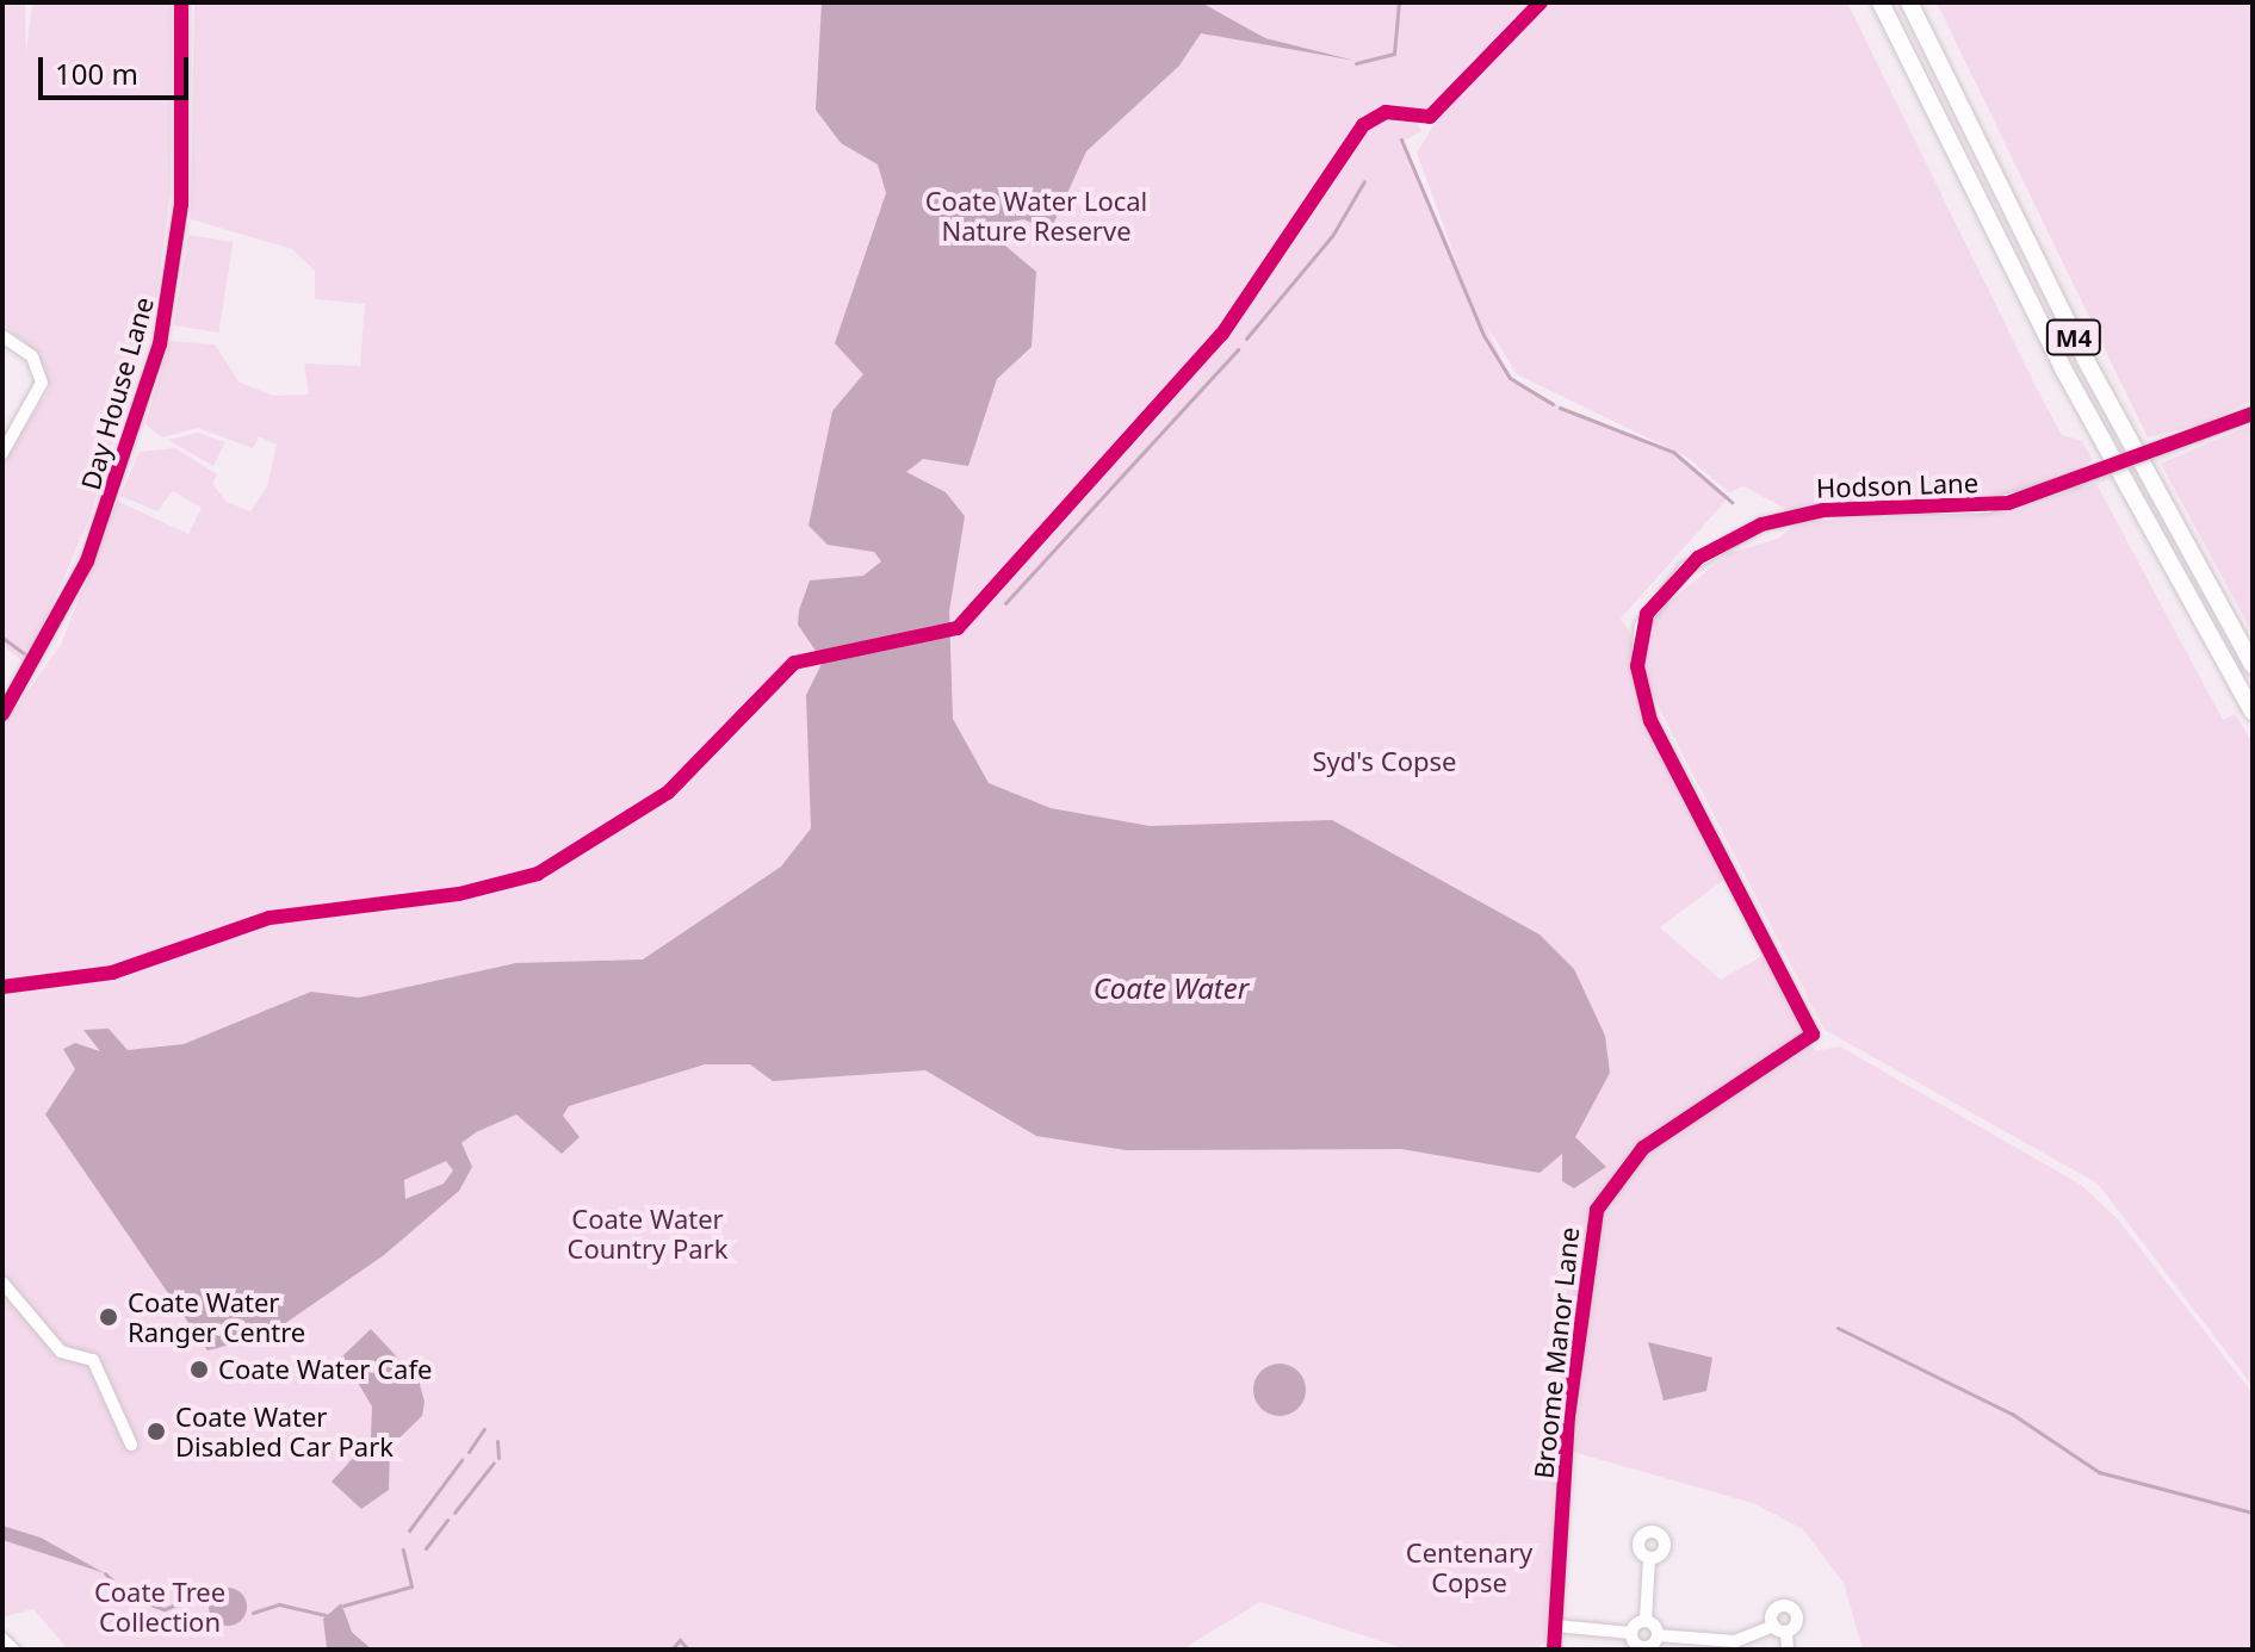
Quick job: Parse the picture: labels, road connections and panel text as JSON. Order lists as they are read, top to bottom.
{
  "streets": {
    "highway": ["M4"],
    "street": ["Day House Lane", "Hodson Lane", "Broome Manor Lane"]
  },
  "crossings": [
    ["Hodson Lane", "Broome Manor Lane"]
  ],
  "water": ["Coate Water"],
  "parks": [
    "Coate Water Local Nature Reserve",
    "Syd's Copse",
    "Coate Water Country Park",
    "Centenary Copse",
    "Coate Tree Collection"
  ],
  "places": ["Coate Water Ranger Centre", "Coate Water Cafe", "Coate Water Disabled Car Park"],
  "scale_bar": "100 m"
}
